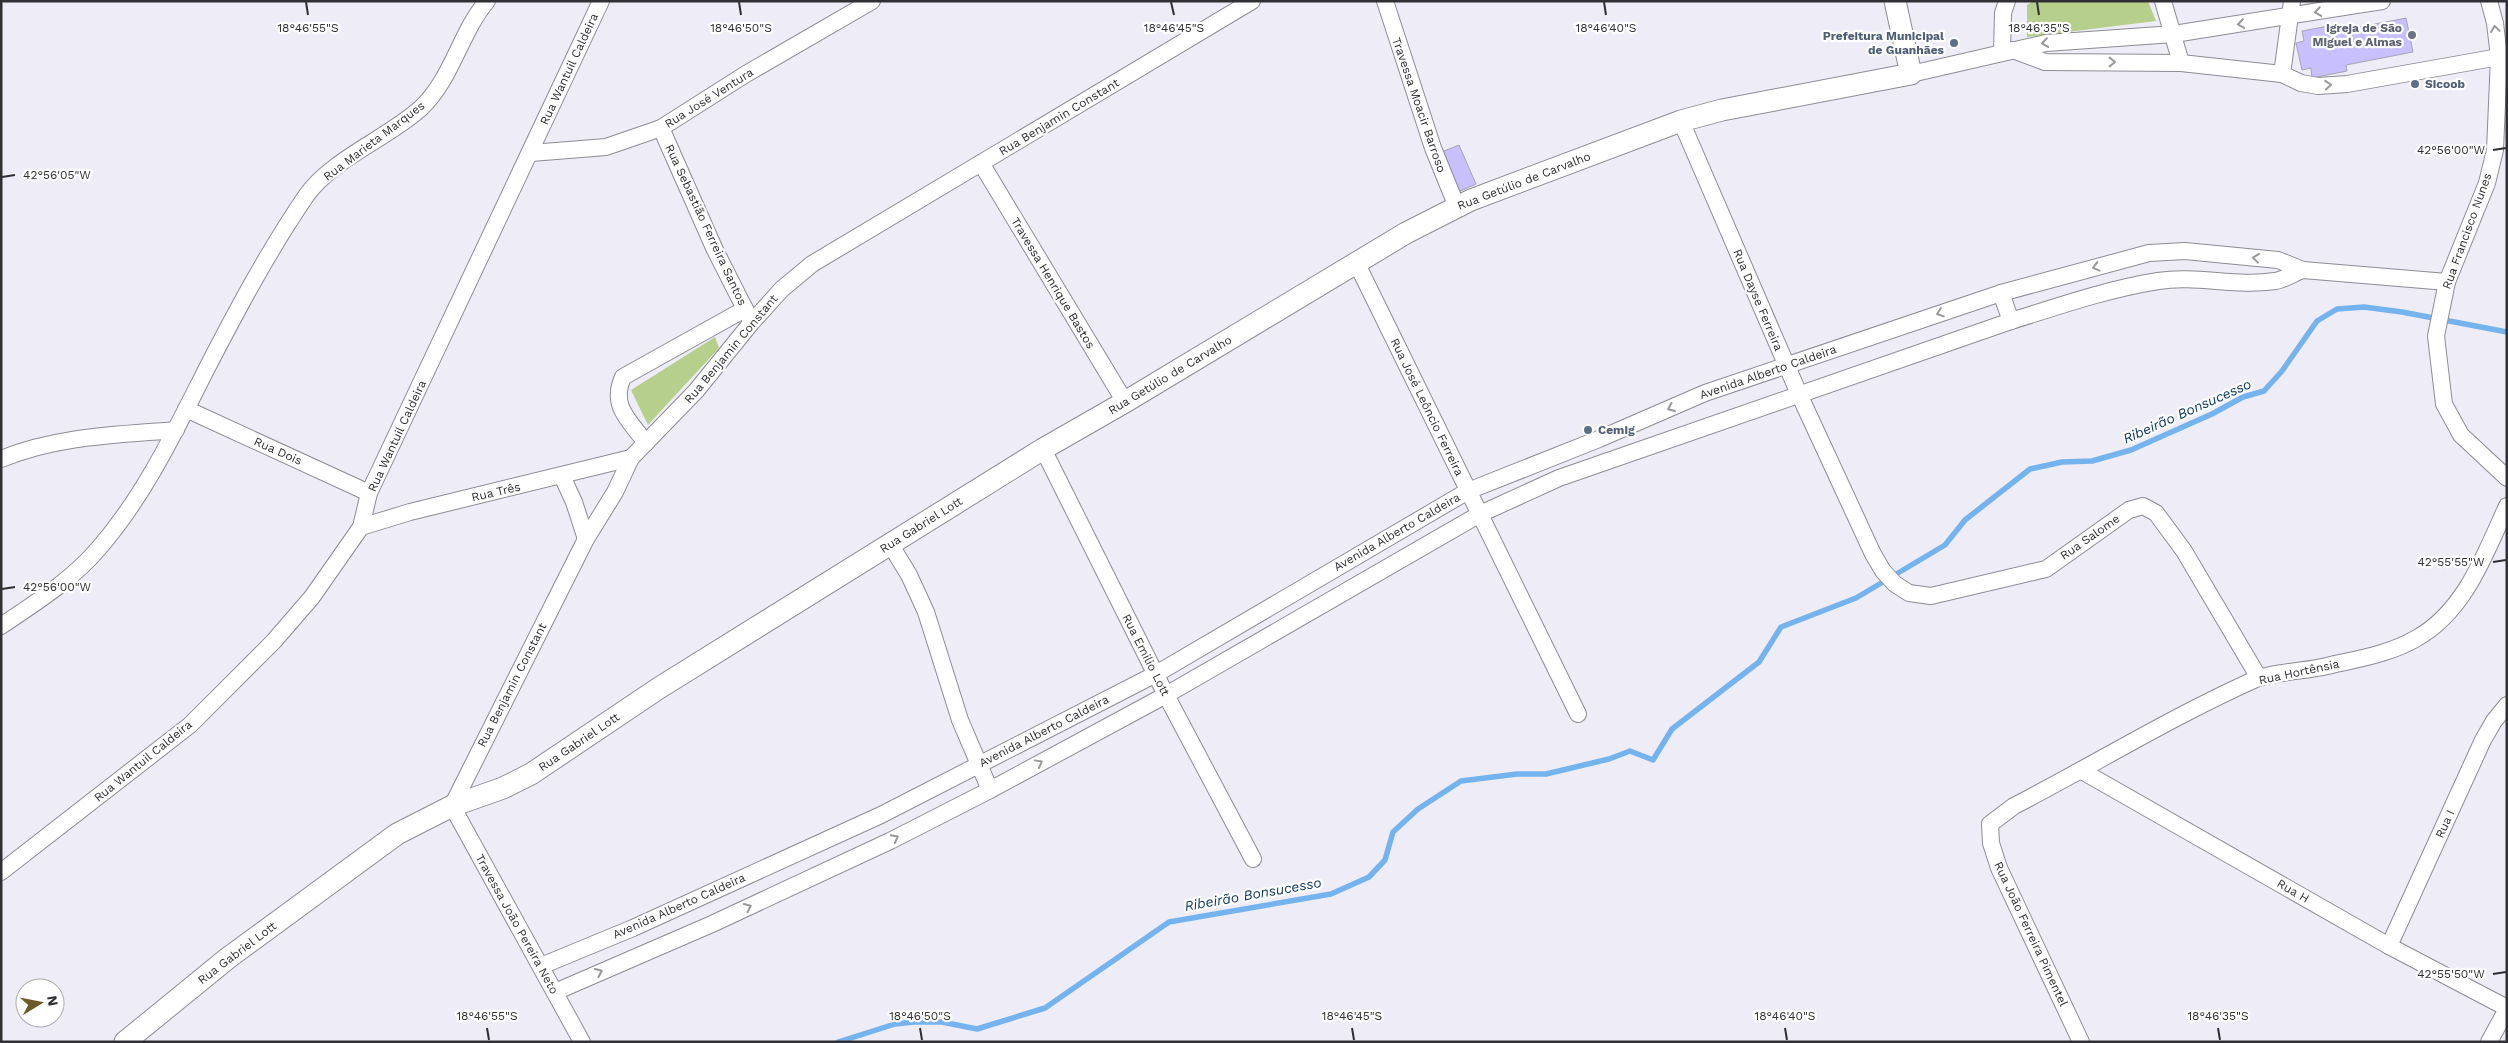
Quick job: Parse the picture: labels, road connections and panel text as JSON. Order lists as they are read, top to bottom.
{
  "streets": {
    "street": [
      "Rua Wantuil Caldeira",
      "Rua José Ventura",
      "Travessa Moacir Barroso",
      "Rua Benjamin Constant",
      "Rua Marieta Marques",
      "Rua Getúlio de Carvalho",
      "Rua Sebastião Ferreira Santos",
      "Rua Francisco Nunes",
      "Travessa Henrique Bastos",
      "Rua Dayse Ferreira",
      "Avenida Alberto Caldeira",
      "Rua José Leôncio Ferreira",
      "Rua Dois",
      "Rua Três",
      "Rua Gabriel Lott",
      "Rua Salome",
      "Rua Emilio Lott",
      "Rua Hortênsia",
      "Rua I",
      "Rua H",
      "Travessa João Pereira Neto",
      "Rua João Ferreira Pimentel"
    ]
  },
  "crossings": [
    ["Rua Wantuil Caldeira", "Rua José Ventura"],
    ["Rua Wantuil Caldeira", "Rua Dois"],
    ["Rua Wantuil Caldeira", "Rua Três"],
    ["Rua José Ventura", "Rua Sebastião Ferreira Santos"],
    ["Travessa Moacir Barroso", "Rua Getúlio de Carvalho"],
    ["Rua Benjamin Constant", "Rua Sebastião Ferreira Santos"],
    ["Rua Benjamin Constant", "Travessa Henrique Bastos"],
    ["Rua Benjamin Constant", "Rua Três"],
    ["Rua Benjamin Constant", "Rua Gabriel Lott"],
    ["Rua Benjamin Constant", "Travessa João Pereira Neto"],
    ["Rua Marieta Marques", "Rua Dois"],
    ["Rua Getúlio de Carvalho", "Travessa Henrique Bastos"],
    ["Rua Getúlio de Carvalho", "Rua Dayse Ferreira"],
    ["Rua Getúlio de Carvalho", "Rua José Leôncio Ferreira"],
    ["Rua Getúlio de Carvalho", "Rua Gabriel Lott"],
    ["Rua Getúlio de Carvalho", "Rua Emilio Lott"],
    ["Rua Francisco Nunes", "Avenida Alberto Caldeira"],
    ["Rua Dayse Ferreira", "Avenida Alberto Caldeira"],
    ["Rua Dayse Ferreira", "Rua Salome"],
    ["Avenida Alberto Caldeira", "Rua José Leôncio Ferreira"],
    ["Avenida Alberto Caldeira", "Rua Emilio Lott"],
    ["Avenida Alberto Caldeira", "Travessa João Pereira Neto"],
    ["Rua Gabriel Lott", "Rua Emilio Lott"],
    ["Rua Gabriel Lott", "Travessa João Pereira Neto"],
    ["Rua Salome", "Rua Hortênsia"],
    ["Rua Hortênsia", "Rua H"],
    ["Rua Hortênsia", "Rua João Ferreira Pimentel"],
    ["Rua I", "Rua H"]
  ],
  "water": ["Ribeirão Bonsucesso"],
  "places": [
    "Igreja de São Miguel e Almas",
    "Prefeitura Municipal de Guanhães",
    "Sicoob",
    "Cemig"
  ],
  "north": "right",
  "coordinates": [
    "18°46'55\"S",
    "18°46'50\"S",
    "18°46'45\"S",
    "18°46'40\"S",
    "18°46'35\"S",
    "42°56'00\"W",
    "42°56'05\"W",
    "42°55'55\"W",
    "42°55'50\"W"
  ]
}
